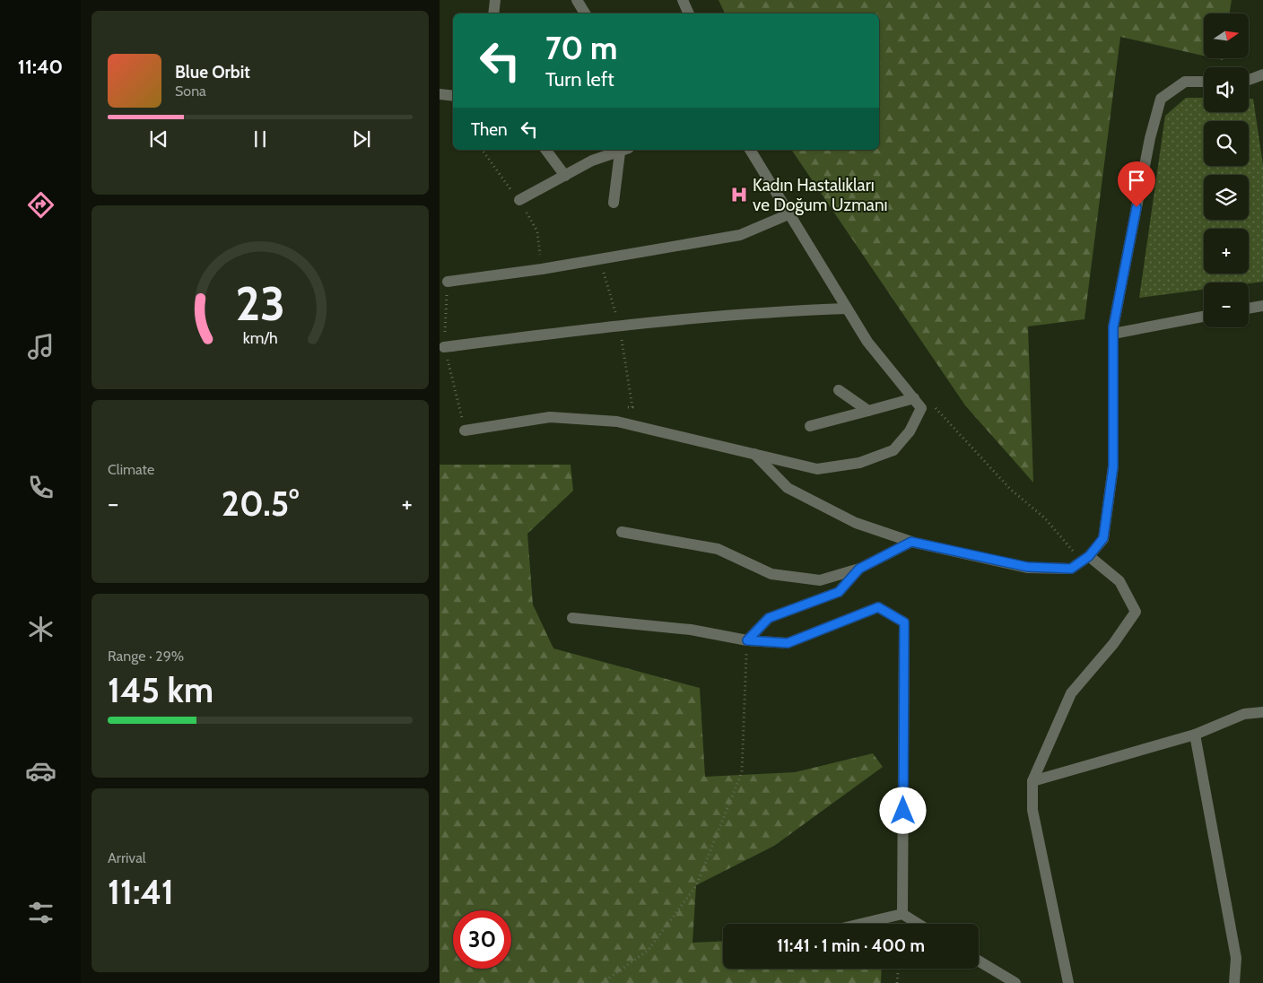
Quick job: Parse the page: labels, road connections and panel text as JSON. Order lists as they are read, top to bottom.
{
  "places": {
    "hospital": ["Kadın Hastalıkları ve Doğum Uzmanı"]
  },
  "north": "right",
  "page": {
    "tabs": "11:40",
    "map_buttons": ["+", "−"],
    "turn": ["70 m", "Turn left"],
    "song": ["Blue Orbit", "Sona"],
    "then": "Then",
    "tile": [
      "Climate",
      ["Range · 29%", "145 km"],
      ["Arrival", "11:41"]
    ],
    "heat": ["−", "20.5°", "+"],
    "limit": "30",
    "trip": "11:41 · 1 min · 400 m",
    "gauge": ["23", "km/h"]
  }
}
